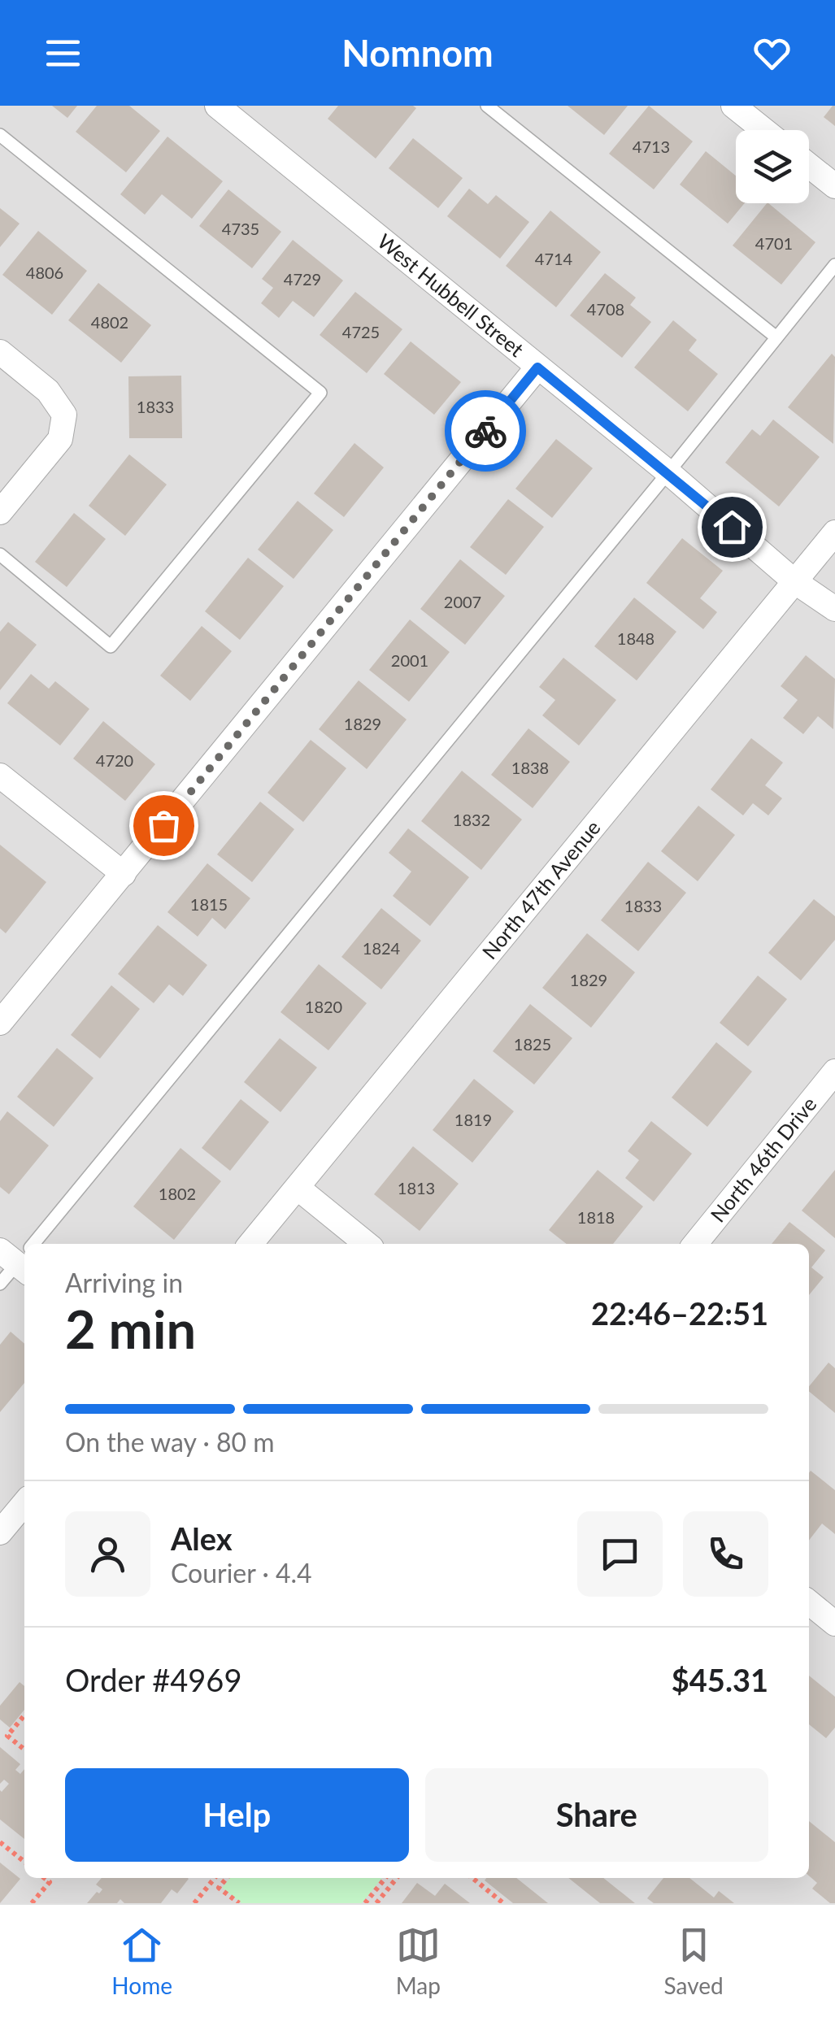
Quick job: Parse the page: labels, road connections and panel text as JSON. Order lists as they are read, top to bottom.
{
  "streets": {
    "street": ["West Hubbell Street", "North 47th Avenue", "North 46th Drive"]
  },
  "crossings": [
    ["West Hubbell Street", "North 47th Avenue"]
  ],
  "house_numbers": [
    "4713",
    "4735",
    "4701",
    "4714",
    "4806",
    "4729",
    "4708",
    "4802",
    "4725",
    "1833",
    "2007",
    "1848",
    "2001",
    "1829",
    "4720",
    "1838",
    "1832",
    "1815",
    "1833",
    "1824",
    "1829",
    "1820",
    "1825",
    "1819",
    "1813",
    "1802",
    "1818"
  ],
  "page": {
    "header": "Nomnom",
    "heading": ["2 min", "Arriving in", "22:46–22:51"],
    "panel": [
      "Alex",
      "Courier · 4.4",
      "Order #4969",
      "$45.31"
    ],
    "bar": "On the way · 80 m",
    "buttons": ["Help", "Share"],
    "tabs": ["Home", "Map", "Saved"]
  }
}
